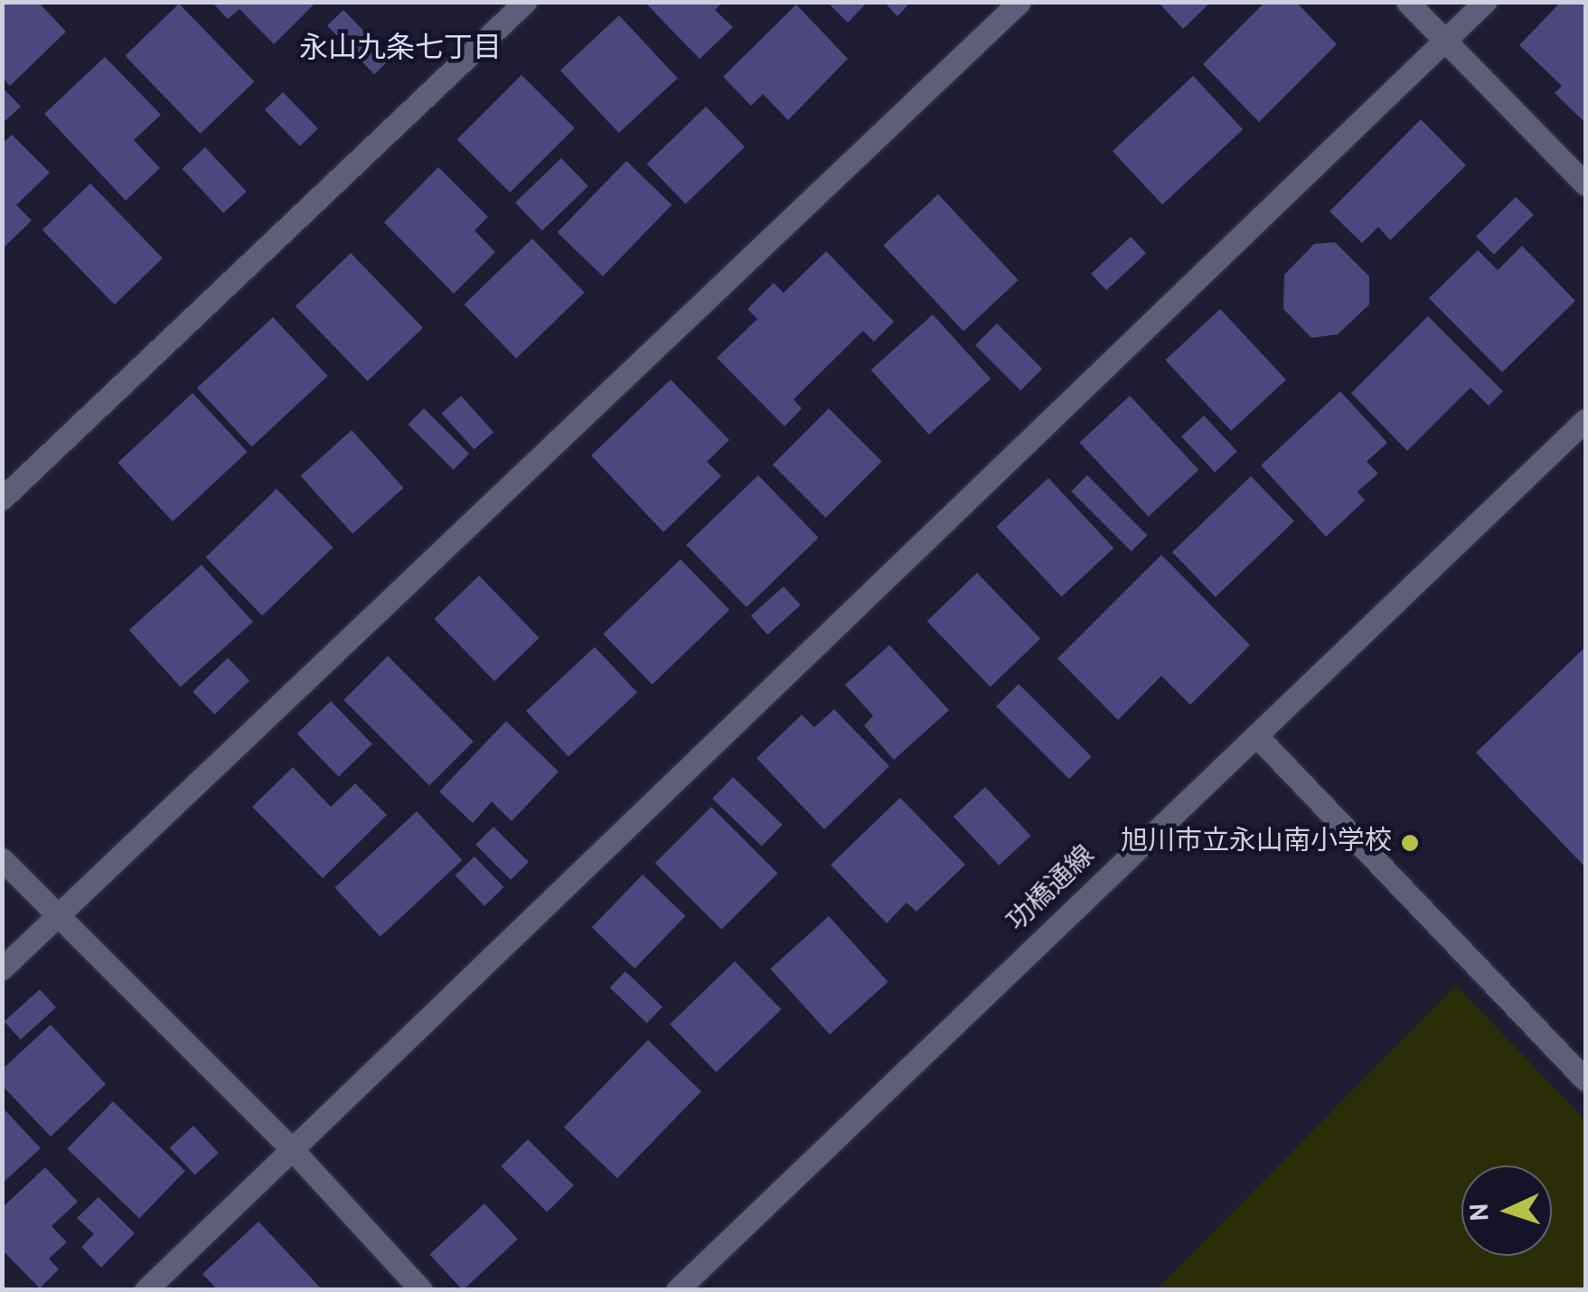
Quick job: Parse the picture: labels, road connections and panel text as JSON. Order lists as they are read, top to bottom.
{
  "streets": {
    "street": ["功橋通線"]
  },
  "districts": ["永山九条七丁目"],
  "places": ["旭川市立永山南小学校"],
  "north": "left"
}
